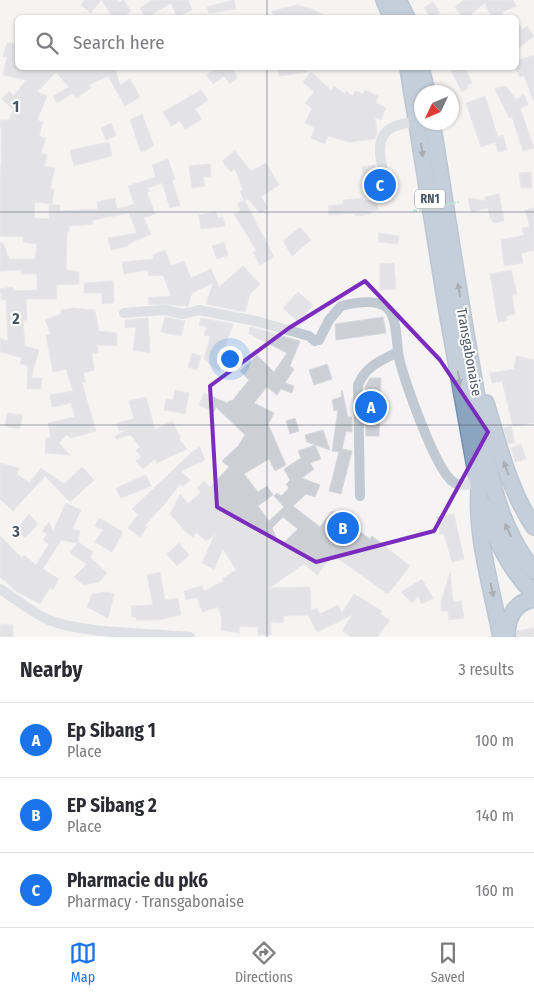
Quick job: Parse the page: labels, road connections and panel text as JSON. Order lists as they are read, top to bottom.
{
  "streets": {
    "highway": ["RN1", "Transgabonaise"]
  },
  "north": "bottom left",
  "page": {
    "search": "Search here",
    "pins": ["C", "A", "B"],
    "heading": ["Nearby", "3 results"],
    "list": [
      {
        "mark": "A",
        "name": "Ep Sibang 1",
        "note": "Place",
        "value": "100 m"
      },
      {
        "mark": "B",
        "name": "EP Sibang 2",
        "note": "Place",
        "value": "140 m"
      },
      {
        "mark": "C",
        "name": "Pharmacie du pk6",
        "note": "Pharmacy · Transgabonaise",
        "value": "160 m"
      }
    ],
    "nav": ["Map", "Directions", "Saved"]
  },
  "grid": {
    "rows": ["1", "2", "3"]
  }
}
